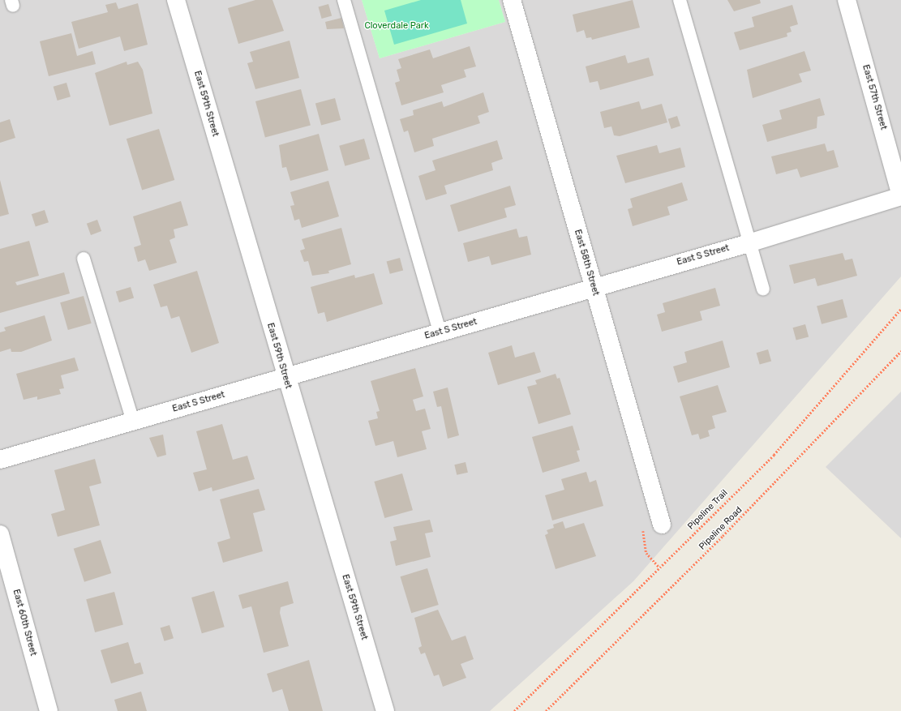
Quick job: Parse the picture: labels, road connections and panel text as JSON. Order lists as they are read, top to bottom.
{
  "streets": {
    "street": [
      "East 57th Street",
      "East 59th Street",
      "East S Street",
      "East 58th Street",
      "East 60th Street"
    ],
    "path": ["Pipeline Trail", "Pipeline Road"]
  },
  "crossings": [
    ["East 57th Street", "East S Street"],
    ["East 59th Street", "East S Street"],
    ["East S Street", "East 58th Street"]
  ],
  "parks": ["Cloverdale Park"]
}
